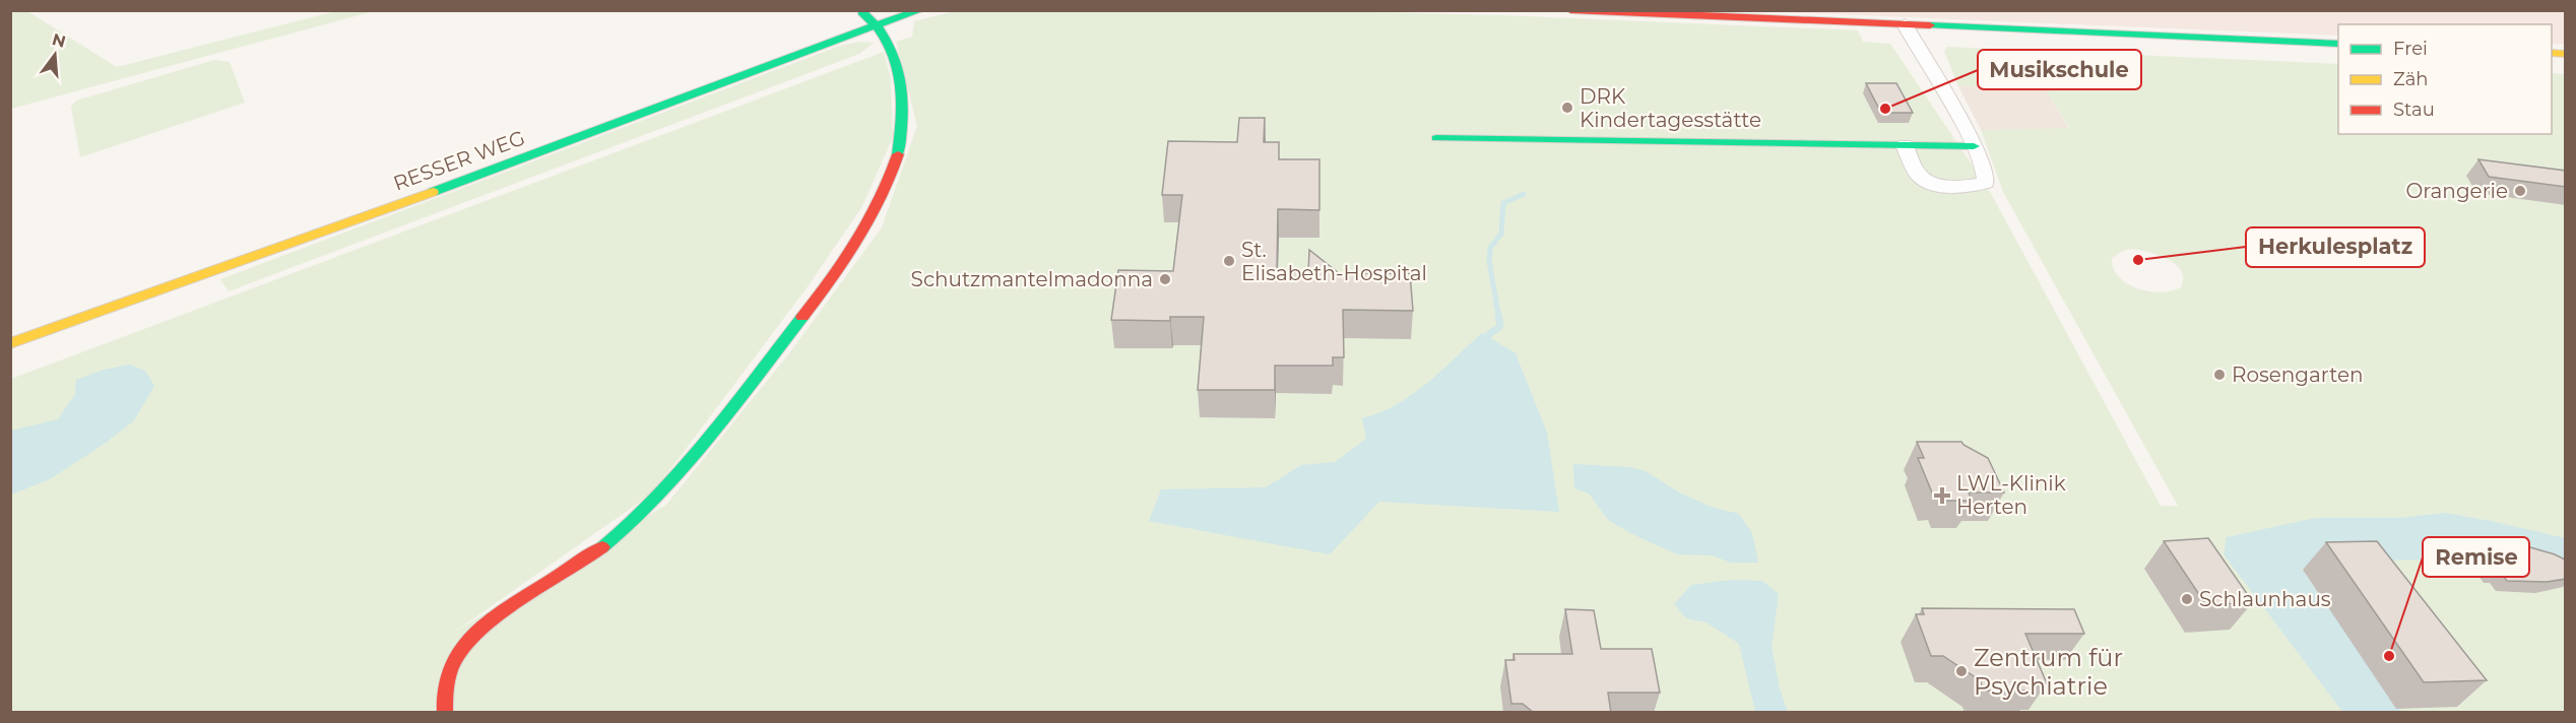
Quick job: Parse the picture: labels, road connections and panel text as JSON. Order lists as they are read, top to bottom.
{
  "streets": {
    "main road": ["RESSER WEG"]
  },
  "places": {
    "other": [
      "DRK Kindertagesstätte",
      "Musikschule",
      "Orangerie",
      "Herkulesplatz",
      "St. Elisabeth-Hospital",
      "Schutzmantelmadonna",
      "Rosengarten",
      "Schlaunhaus",
      "Remise",
      "Zentrum für Psychiatrie"
    ],
    "health": ["LWL-Klinik Herten"]
  },
  "legend": ["Frei", "Zäh", "Stau"],
  "north": "top"
}
